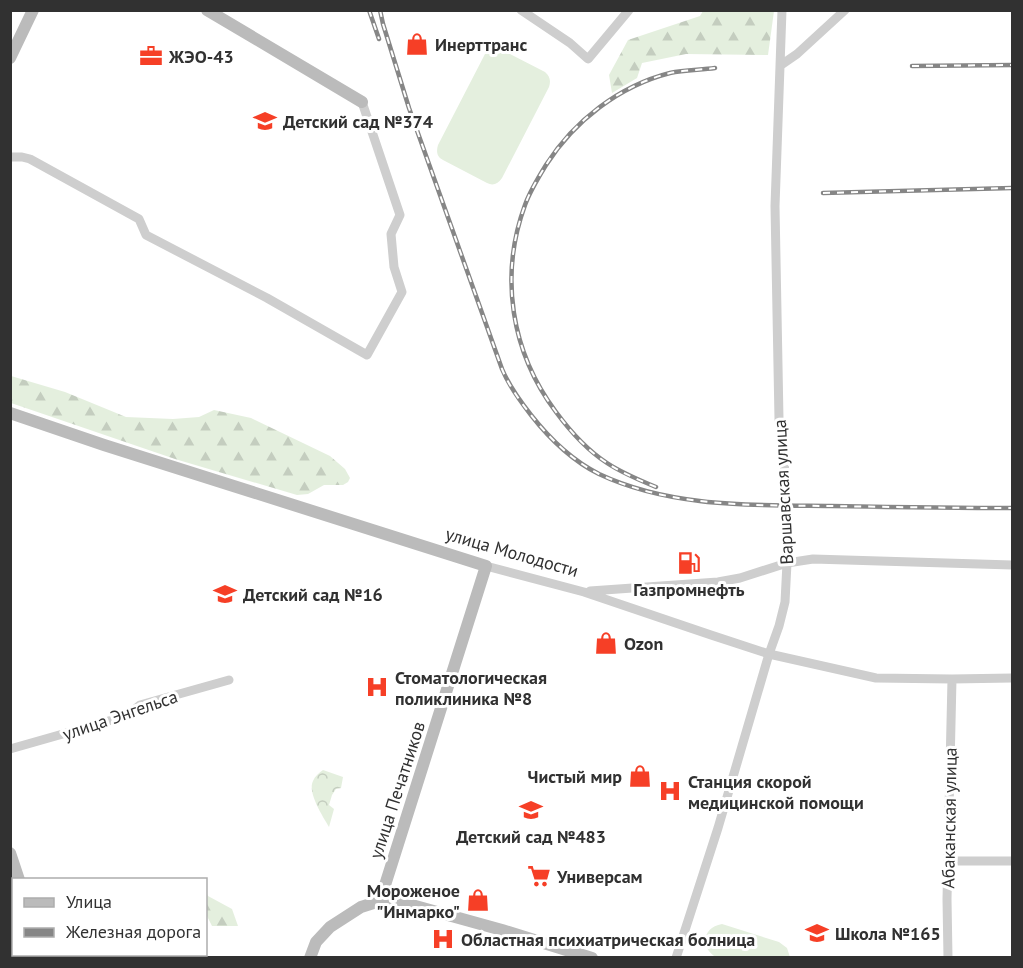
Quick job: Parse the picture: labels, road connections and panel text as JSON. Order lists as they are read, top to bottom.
{
  "streets": {
    "street": [
      "Варшавская улица",
      "улица Молодости",
      "улица Энгельса",
      "улица Печатников",
      "Абаканская улица"
    ]
  },
  "crossings": [
    ["Варшавская улица", "улица Молодости"],
    ["улица Молодости", "улица Печатников"],
    ["улица Молодости", "Абаканская улица"]
  ],
  "places": {
    "shop": [
      "Инерттранс",
      "Ozon",
      "Чистый мир",
      "Мороженое \"Инмарко\""
    ],
    "office": ["ЖЭО-43"],
    "school or university": [
      "Детский сад №374",
      "Детский сад №16",
      "Детский сад №483",
      "Школа №165"
    ],
    "fuel station": ["Газпромнефть"],
    "hospital": ["Стоматологическая поликлиника №8", "Станция скорой медицинской помощи", "Областная психиатрическая болница"],
    "supermarket": ["Универсам"]
  },
  "legend": ["Улица", "Железная дорога"]
}
